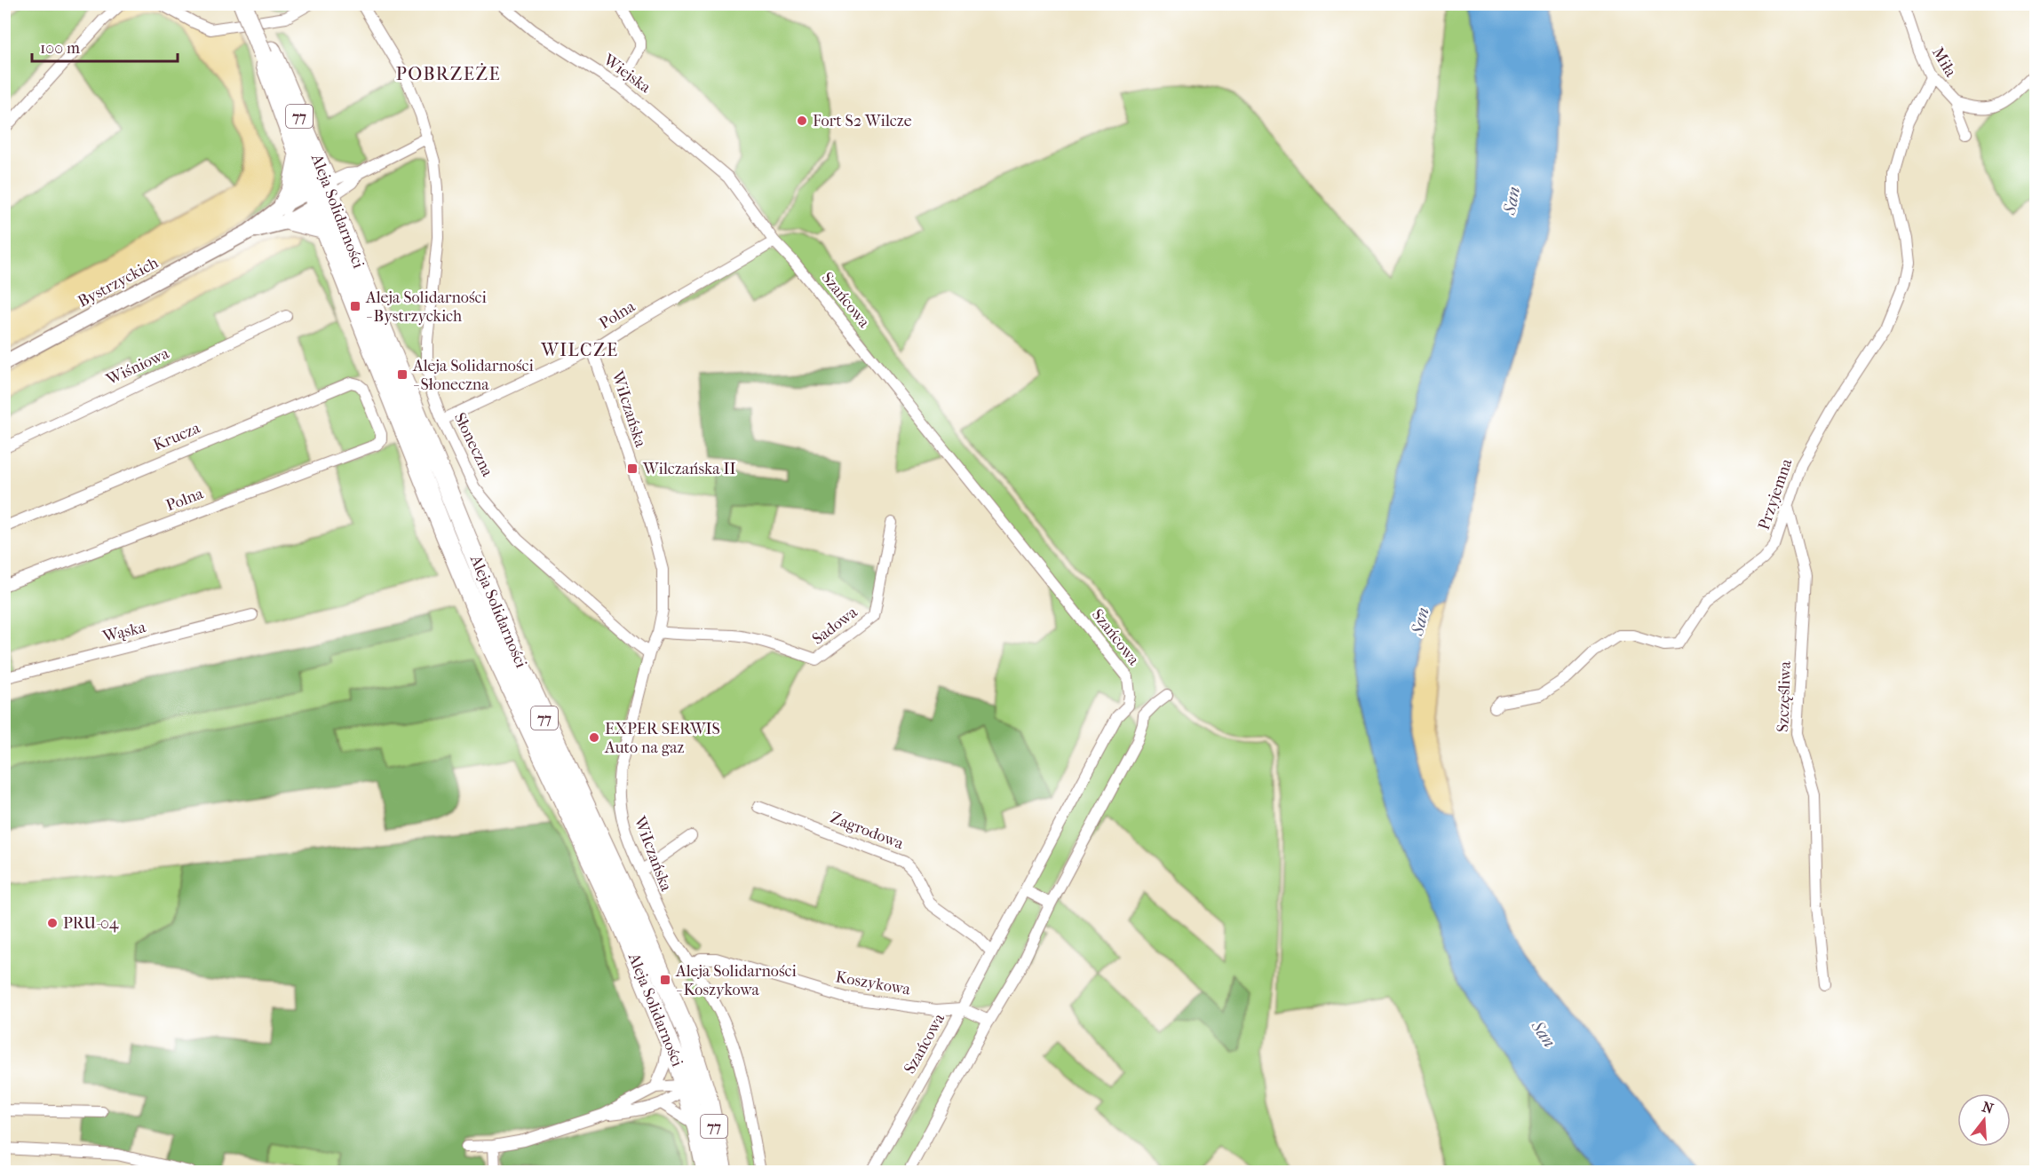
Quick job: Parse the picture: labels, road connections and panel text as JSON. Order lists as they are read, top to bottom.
{
  "streets": {
    "highway": ["77", "Aleja Solidarności"],
    "street": [
      "Miła",
      "Wiejska",
      "Bystrzyckich",
      "Szańcowa",
      "Polna",
      "Wiśniowa",
      "WiIczańska",
      "Krucza",
      "Słoneczna",
      "Przyjemna",
      "Sadowa",
      "Wąska",
      "Szczęśliwa",
      "Zagrodowa",
      "Koszykowa"
    ]
  },
  "crossings": [
    ["Miła", "Przyjemna"],
    ["Wiejska", "Szańcowa"],
    ["77", "Aleja Solidarności"],
    ["Aleja Solidarności", "Bystrzyckich"],
    ["Szańcowa", "Polna"],
    ["Szańcowa", "Zagrodowa"],
    ["Szańcowa", "Koszykowa"],
    ["Polna", "WiIczańska"],
    ["Polna", "Krucza"],
    ["Polna", "Słoneczna"],
    ["WiIczańska", "Słoneczna"],
    ["WiIczańska", "Sadowa"],
    ["WiIczańska", "Koszykowa"],
    ["Przyjemna", "Szczęśliwa"]
  ],
  "districts": ["POBRZEŻE", "WILCZE"],
  "water": ["San"],
  "places": {
    "other": ["Fort S2 Wilcze", "EXPER SERWIS Auto na gaz", "PRU-04"],
    "transit": [
      "Aleja Solidarności - Bystrzyckich",
      "Aleja Solidarności - Słoneczna",
      "Wilczańska II",
      "Aleja Solidarności - Koszykowa"
    ]
  },
  "scale_bar": "100 m",
  "north": "top"
}
